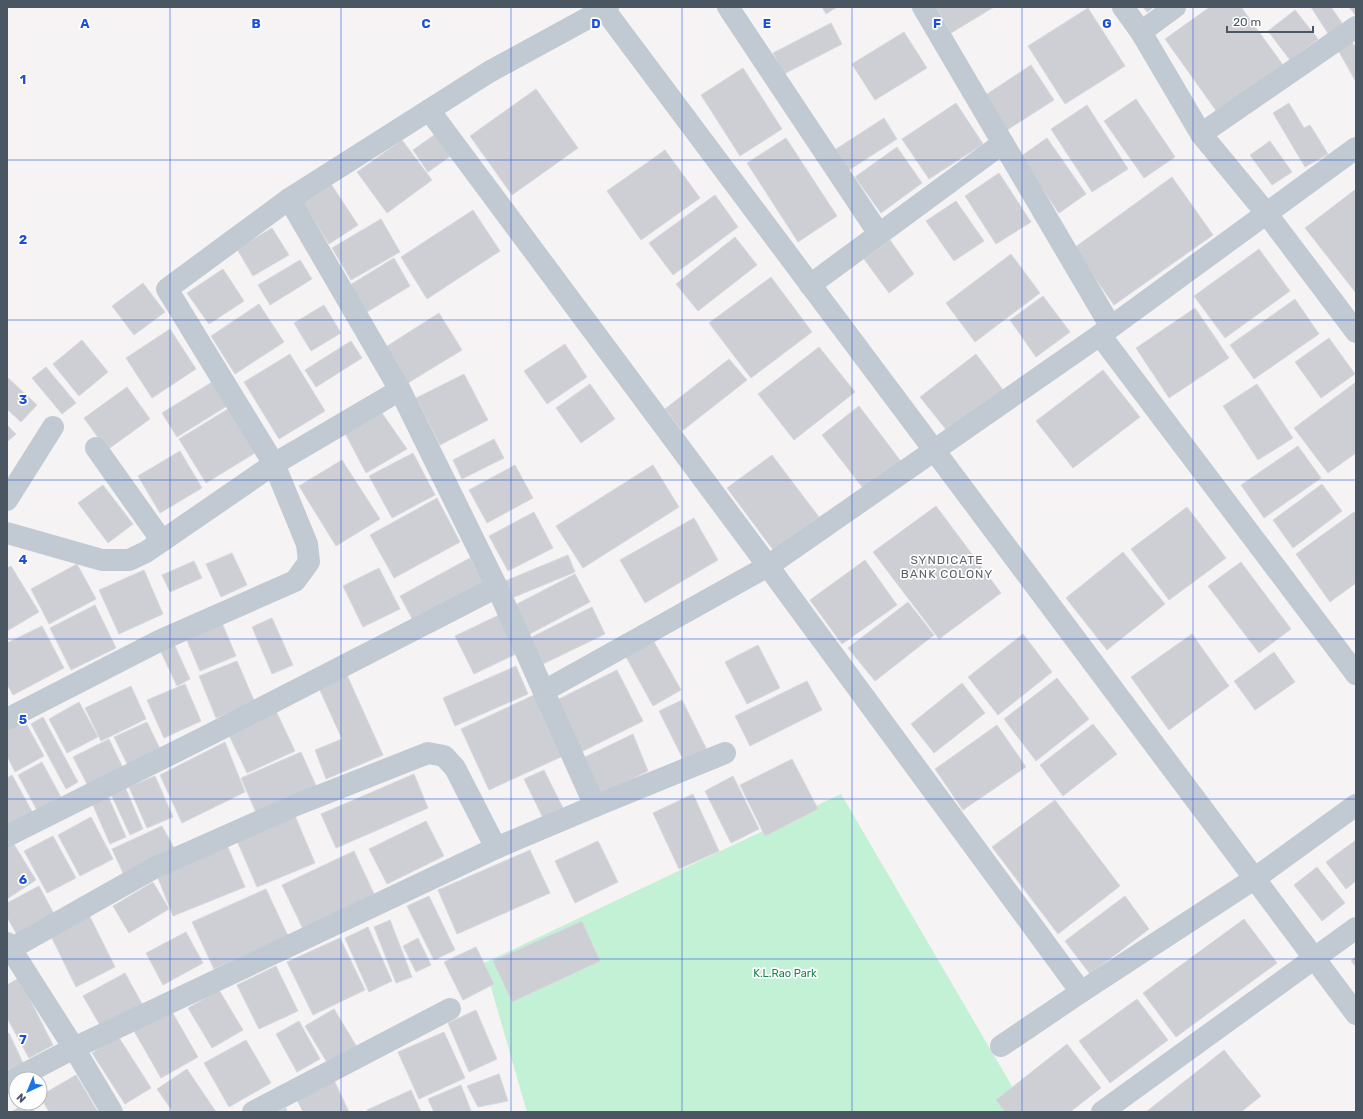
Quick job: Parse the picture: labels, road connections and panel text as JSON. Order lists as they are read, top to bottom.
{
  "districts": ["SYNDICATE BANK COLONY"],
  "parks": ["K.L.Rao Park"],
  "scale_bar": "20 m",
  "north": "bottom left",
  "grid": {
    "columns": [
      "A",
      "B",
      "C",
      "D",
      "E",
      "F",
      "G"
    ],
    "rows": [
      "1",
      "2",
      "3",
      "4",
      "5",
      "6",
      "7"
    ]
  }
}
